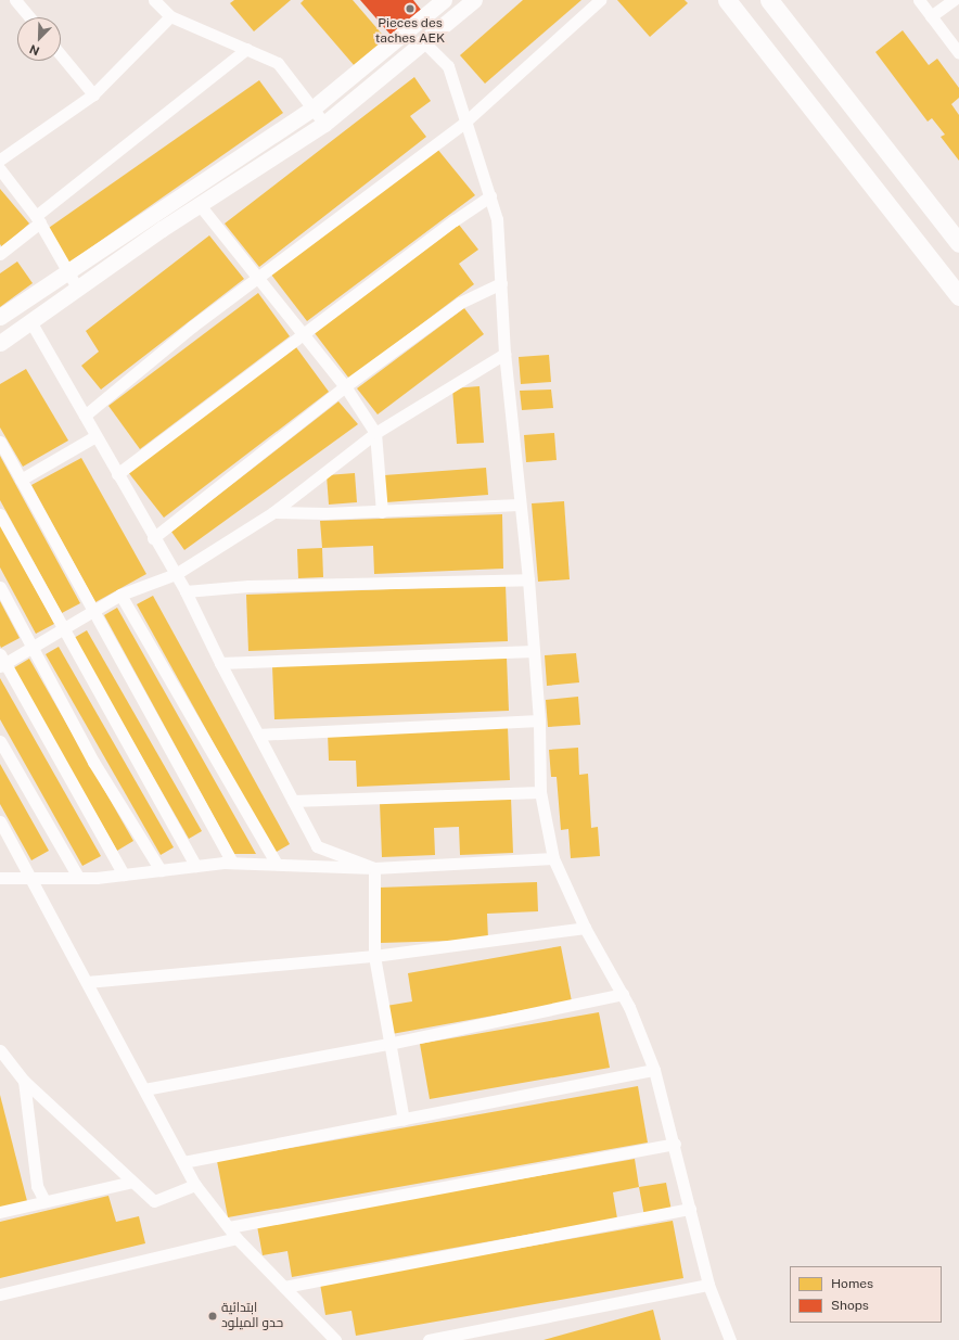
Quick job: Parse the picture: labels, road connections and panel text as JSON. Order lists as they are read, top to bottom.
{
  "places": ["Pieces des taches AEK", "ابتدائية حدو الميلود"],
  "legend": ["Homes", "Shops"],
  "north": "bottom left"
}
